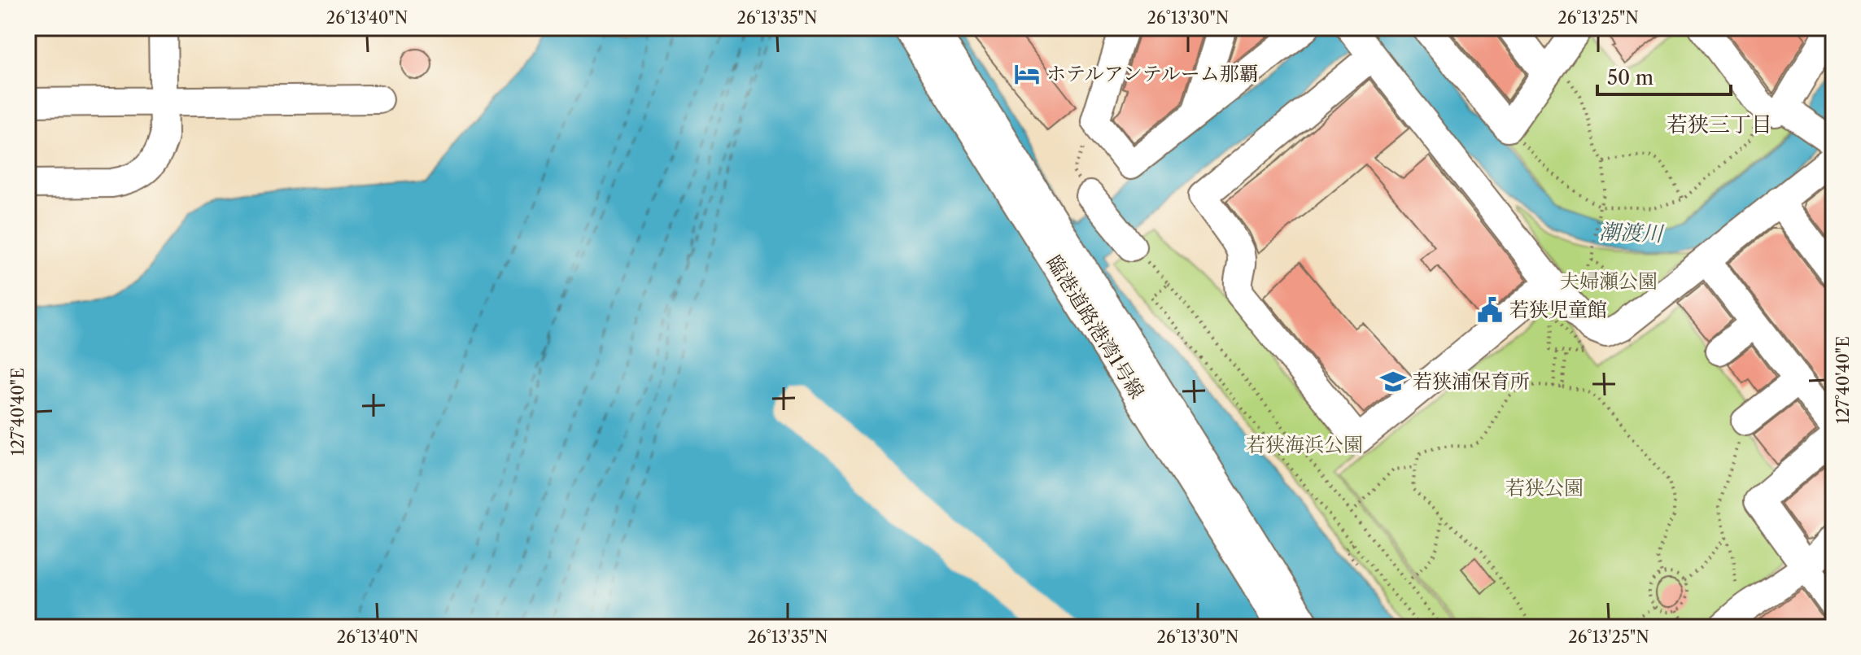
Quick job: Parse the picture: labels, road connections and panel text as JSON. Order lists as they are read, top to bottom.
{
  "streets": {
    "street": ["臨港道路港湾1号線"]
  },
  "districts": ["若狭三丁目"],
  "water": ["潮渡川"],
  "parks": ["夫婦瀬公園", "若狭海浜公園", "若狭公園"],
  "places": {
    "hotel": ["ホテルアンテルーム那覇"],
    "public building": ["若狭児童館"],
    "school or university": ["若狭浦保育所"]
  },
  "scale_bar": "50 m",
  "coordinates": [
    "26°13'40\"N",
    "26°13'35\"N",
    "26°13'30\"N",
    "26°13'25\"N",
    "127°40'40\"E"
  ]
}
